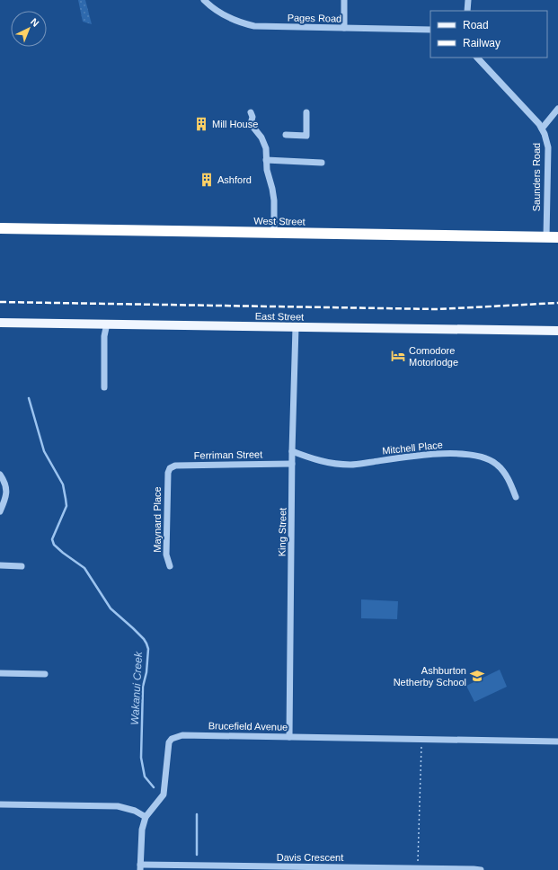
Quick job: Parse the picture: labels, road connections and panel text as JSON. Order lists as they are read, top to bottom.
{
  "streets": {
    "highway": ["West Street"],
    "main road": ["East Street"],
    "street": [
      "Pages Road",
      "Saunders Road",
      "Mitchell Place",
      "Ferriman Street",
      "Maynard Place",
      "King Street",
      "Brucefield Avenue",
      "Davis Crescent"
    ]
  },
  "crossings": [
    ["Saunders Road", "West Street"],
    ["East Street", "King Street"],
    ["Mitchell Place", "King Street"],
    ["Ferriman Street", "Maynard Place"],
    ["Ferriman Street", "King Street"],
    ["King Street", "Brucefield Avenue"]
  ],
  "water": ["Wakanui Creek"],
  "places": {
    "building": ["Mill House", "Ashford"],
    "hotel": ["Comodore Motorlodge"],
    "school or university": ["Ashburton Netherby School"]
  },
  "legend": ["Road", "Railway"],
  "north": "top right"
}
